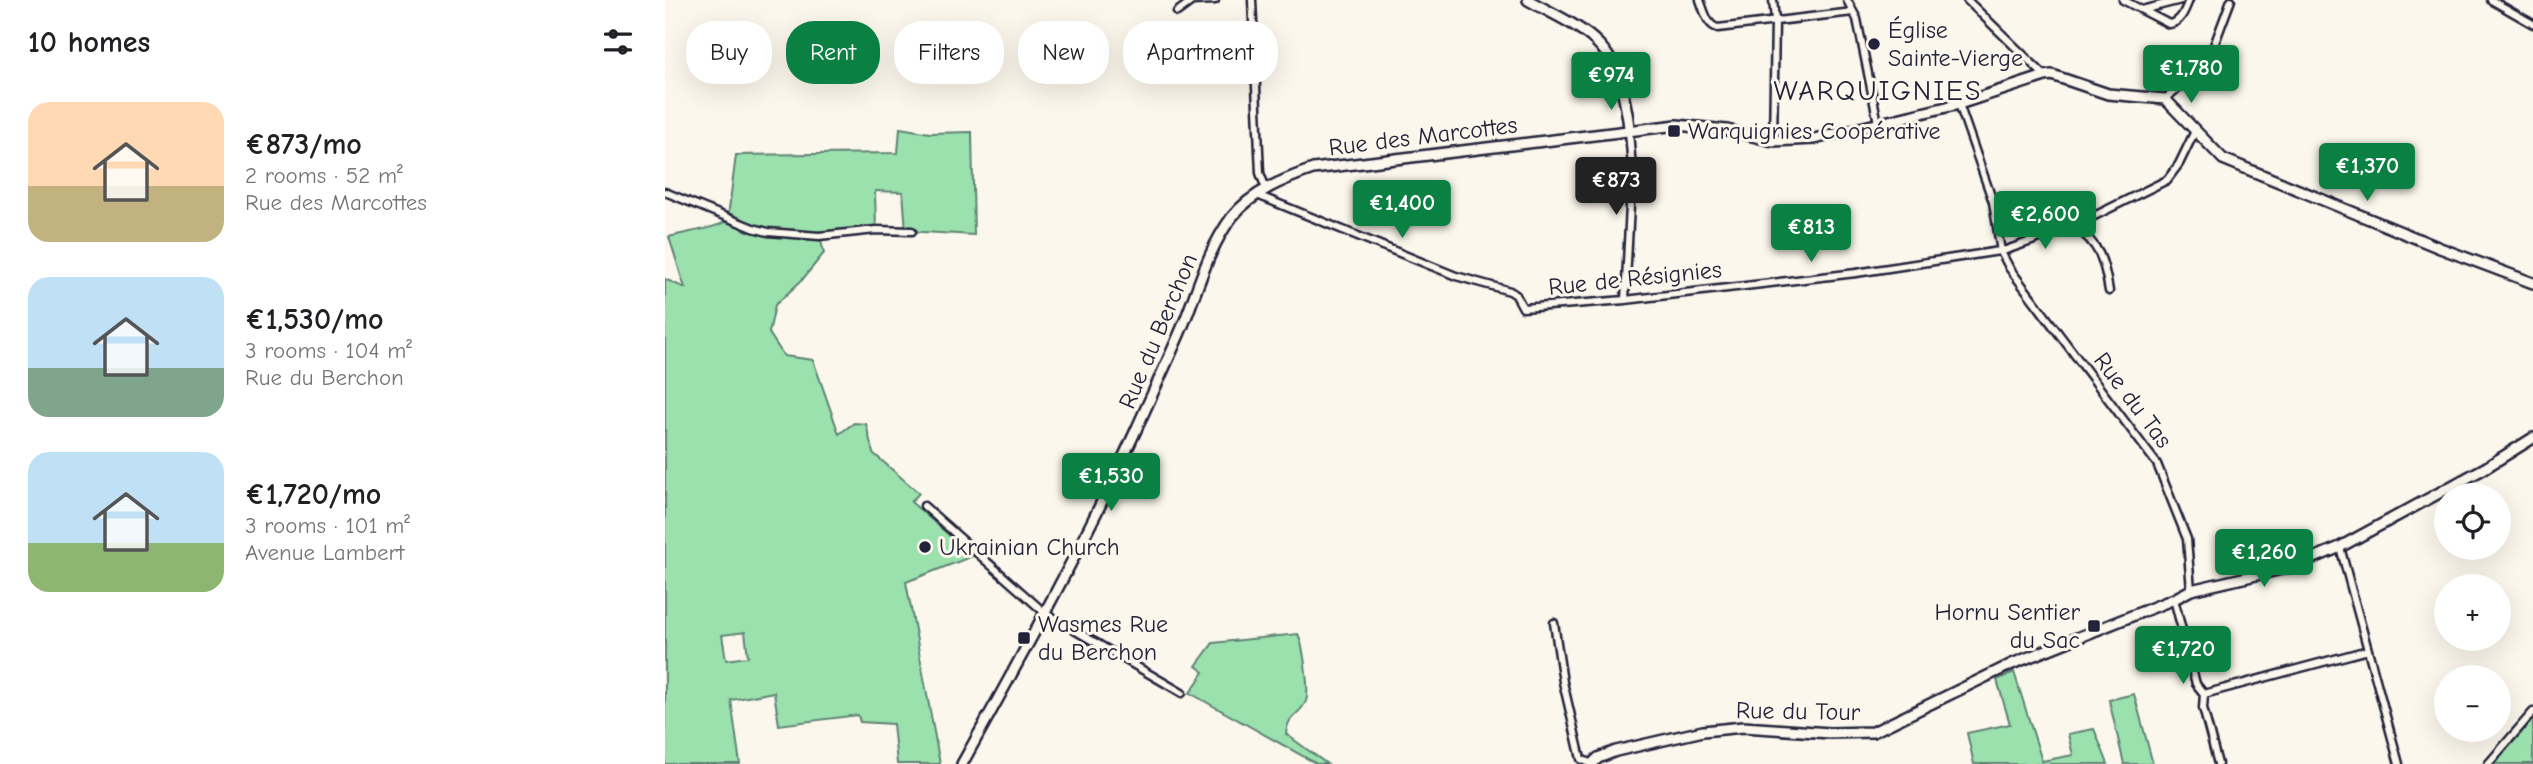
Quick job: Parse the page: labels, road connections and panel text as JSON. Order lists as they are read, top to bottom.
{
  "streets": {
    "street": [
      "Rue des Marcottes",
      "Rue de Résignies",
      "Rue du Berchon",
      "Rue du Tas",
      "Rue du Tour"
    ]
  },
  "crossings": [
    ["Rue des Marcottes", "Rue du Berchon"],
    ["Rue de Résignies", "Rue du Berchon"],
    ["Rue de Résignies", "Rue du Tas"],
    ["Rue du Tas", "Rue du Tour"]
  ],
  "districts": ["WARQUIGNIES"],
  "places": {
    "other": ["Église Sainte-Vierge", "Ukrainian Church"],
    "transit": ["Warquignies Coopérative", "Hornu Sentier du Sac", "Wasmes Rue du Berchon"]
  },
  "page": {
    "heading": "10 homes",
    "chip": [
      "Buy",
      "Rent",
      "Filters",
      "New",
      "Apartment"
    ],
    "price": [
      "€1,780",
      "€974",
      "€1,370",
      "€873",
      "€1,400",
      "€2,600",
      "€813",
      "€1,530",
      "€1,260",
      "€1,720"
    ],
    "list": [
      {
        "name": "€873/mo",
        "note": "2 rooms · 52 m² · Rue des Marcottes"
      },
      {
        "name": "€1,530/mo",
        "note": "3 rooms · 104 m² · Rue du Berchon"
      },
      {
        "name": "€1,720/mo",
        "note": "3 rooms · 101 m² · Avenue Lambert"
      }
    ],
    "map_buttons": ["+", "−"]
  }
}
